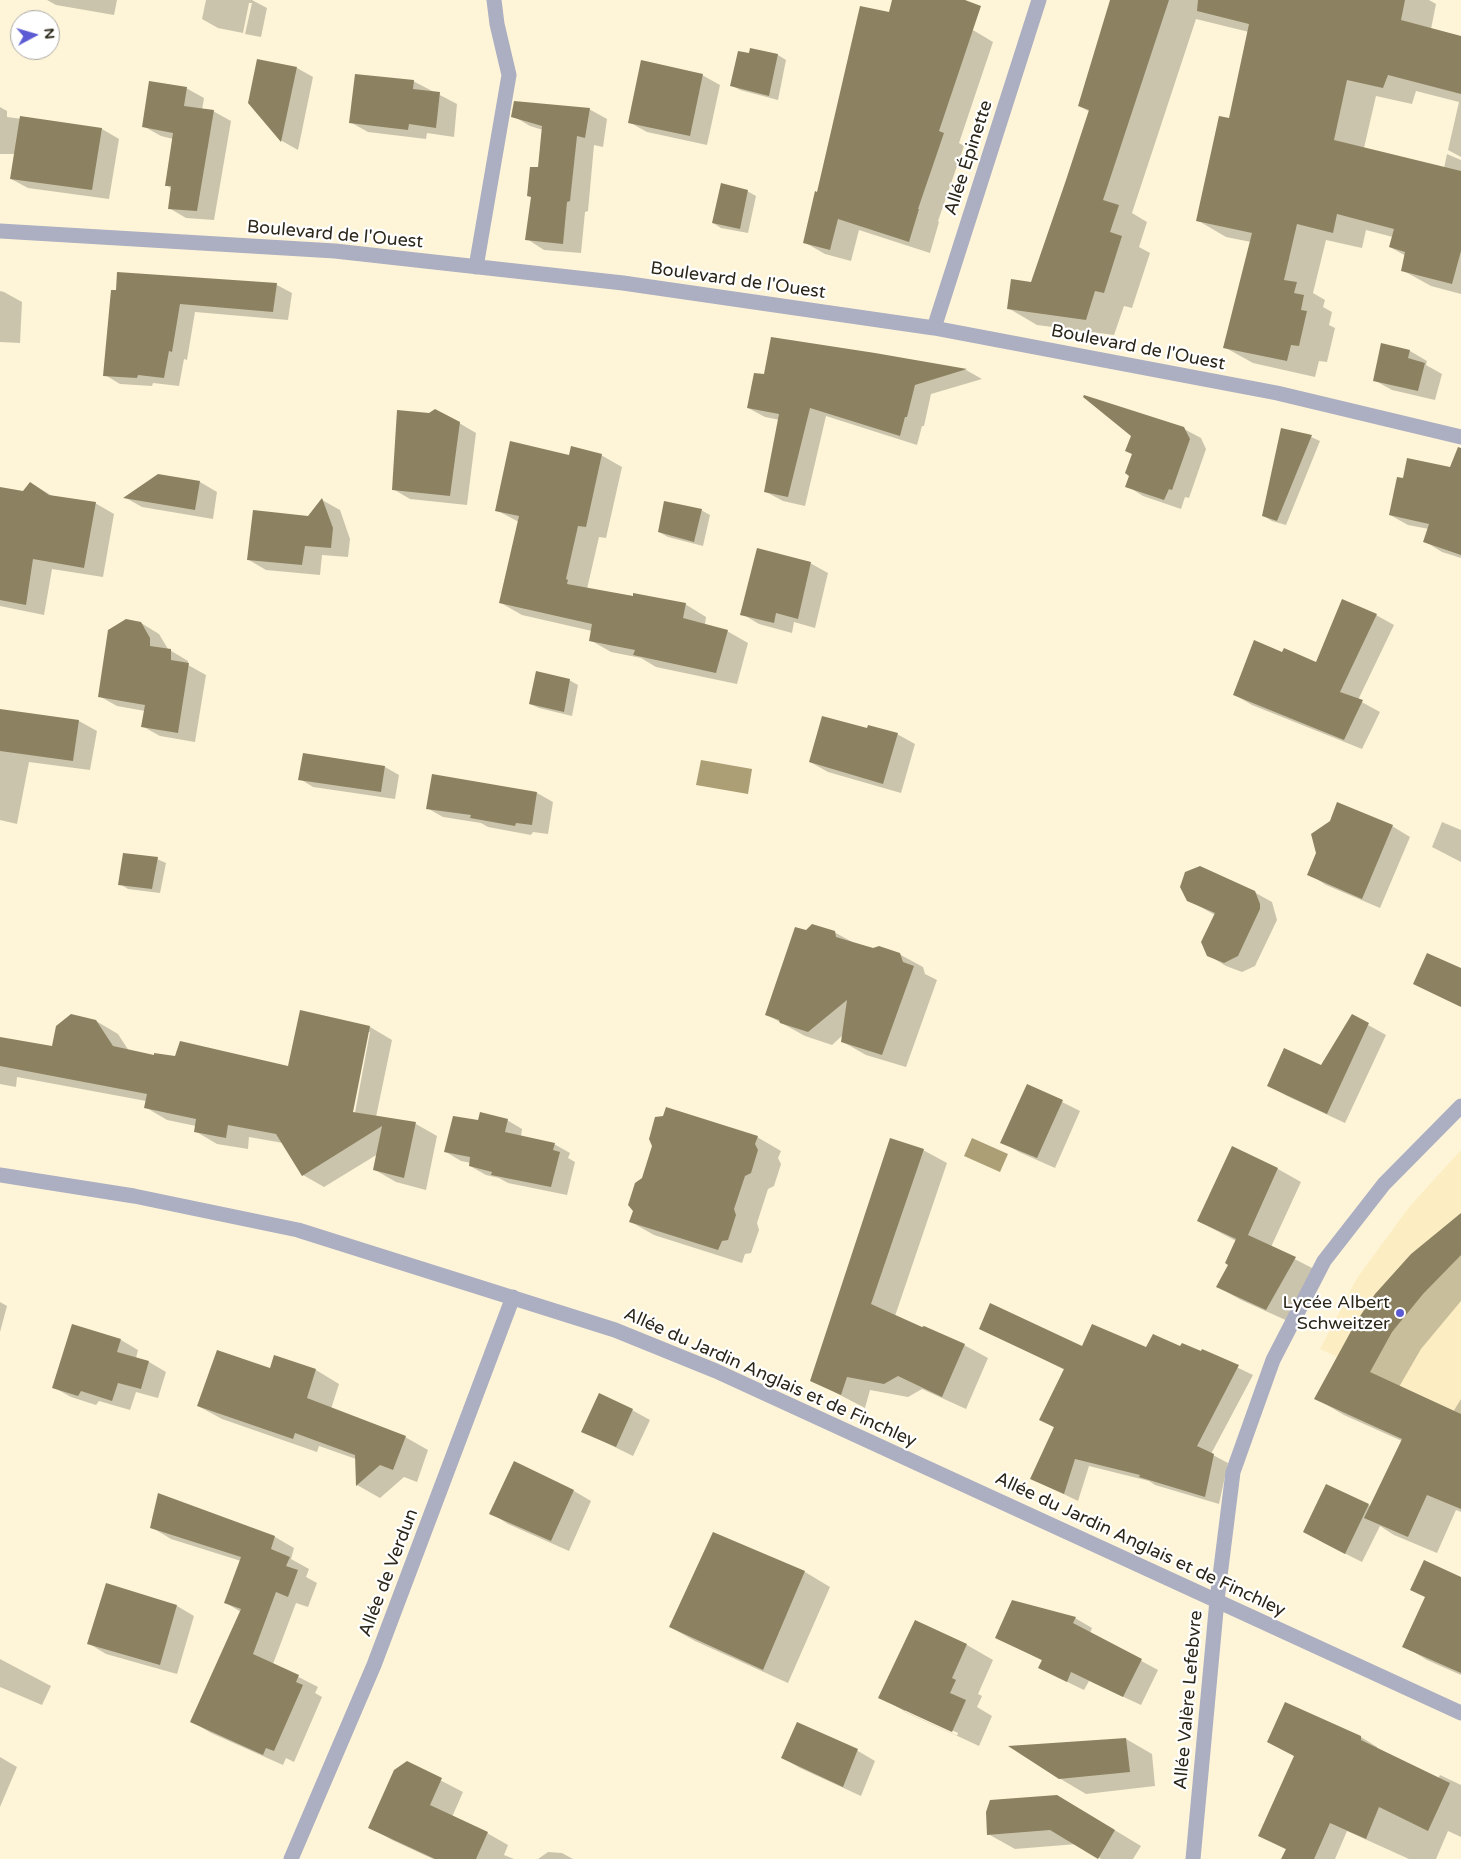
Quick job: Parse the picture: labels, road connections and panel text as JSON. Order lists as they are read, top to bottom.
{
  "streets": {
    "street": [
      "Allée Épinette",
      "Boulevard de l'Ouest",
      "Allée du Jardin Anglais et de Finchley",
      "Allée de Verdun",
      "Allée Valère Lefebvre"
    ]
  },
  "crossings": [
    ["Allée Épinette", "Boulevard de l'Ouest"],
    ["Allée du Jardin Anglais et de Finchley", "Allée de Verdun"],
    ["Allée du Jardin Anglais et de Finchley", "Allée Valère Lefebvre"]
  ],
  "places": ["Lycée Albert Schweitzer"],
  "north": "right"
}
